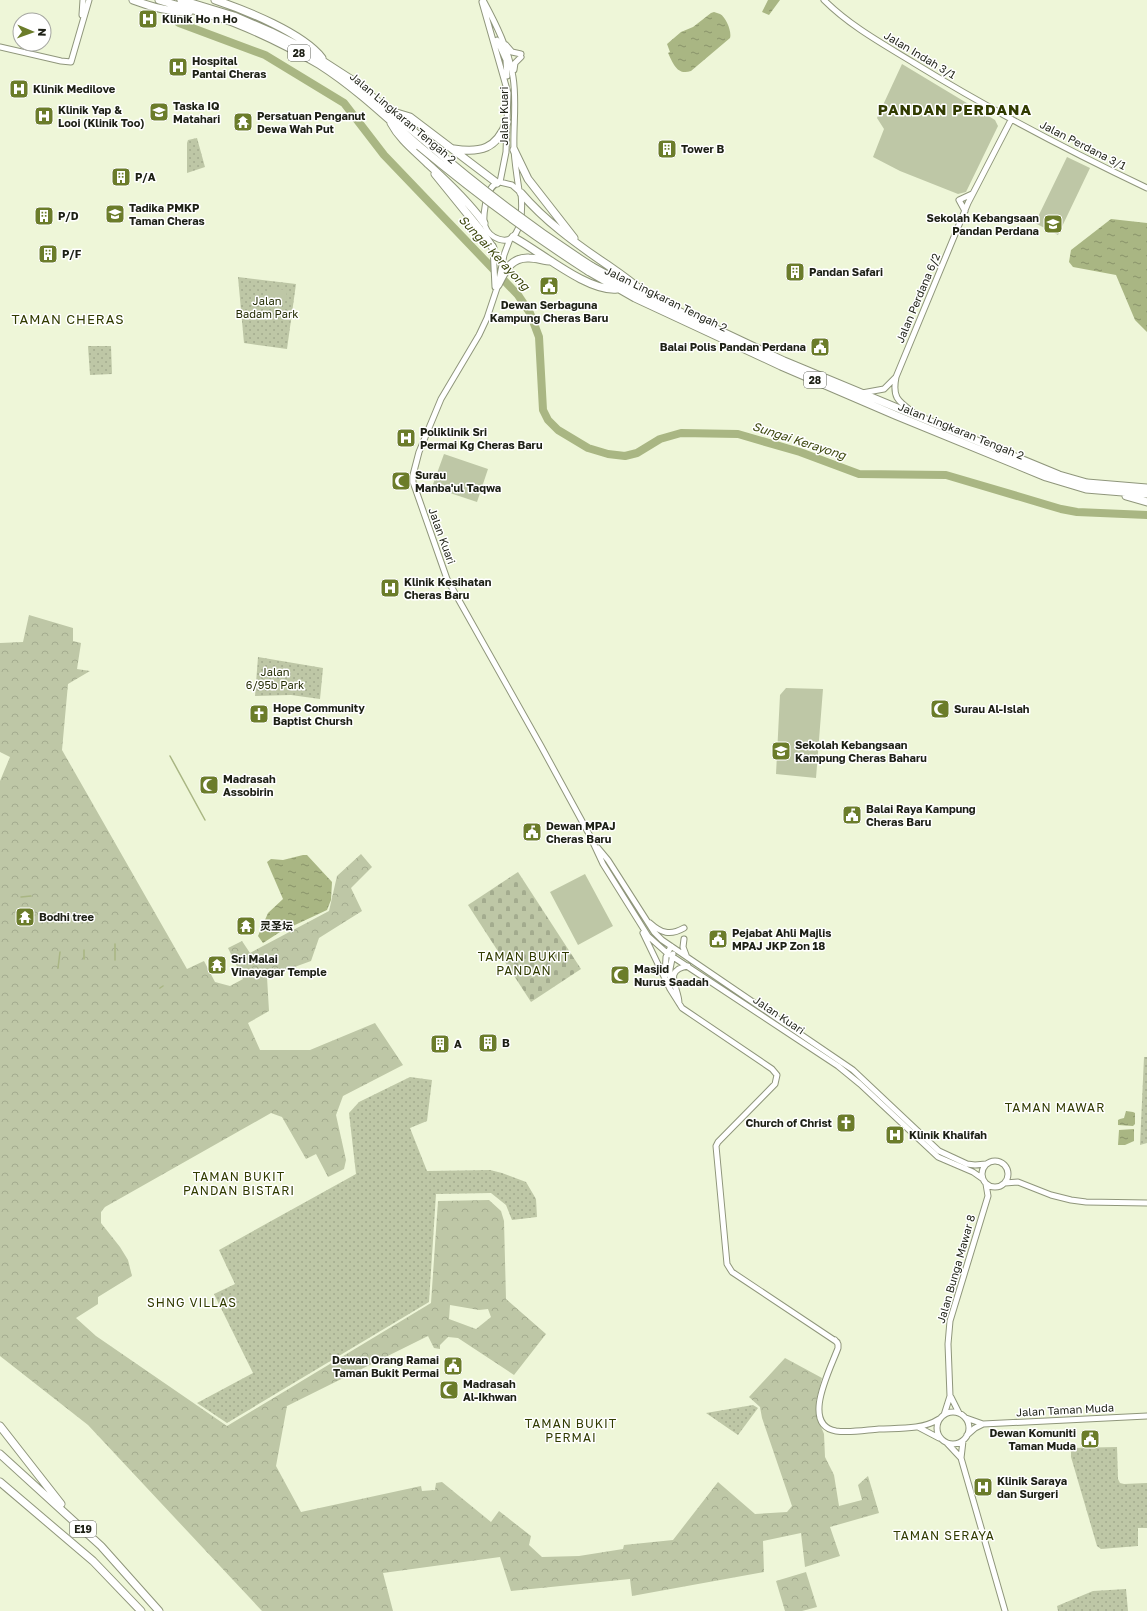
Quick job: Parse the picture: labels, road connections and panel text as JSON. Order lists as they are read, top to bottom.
{
  "streets": {
    "highway": ["28", "Jalan Lingkaran Tengah 2", "E19"],
    "street": [
      "Jalan Indah 3/1",
      "Jalan Kuari",
      "Jalan Perdana 3/1",
      "Jalan Perdana 6/2",
      "Jalan Bunga Mawar 8",
      "Jalan Taman Muda"
    ]
  },
  "crossings": [
    ["Jalan Indah 3/1", "Jalan Perdana 3/1"],
    ["Jalan Indah 3/1", "Jalan Perdana 6/2"],
    ["Jalan Kuari", "Jalan Bunga Mawar 8"],
    ["Jalan Lingkaran Tengah 2", "Jalan Perdana 6/2"],
    ["Jalan Perdana 3/1", "Jalan Perdana 6/2"],
    ["Jalan Bunga Mawar 8", "Jalan Taman Muda"]
  ],
  "districts": [
    "PANDAN PERDANA",
    "TAMAN CHERAS",
    "TAMAN BUKIT PANDAN",
    "TAMAN MAWAR",
    "TAMAN BUKIT PANDAN BISTARI",
    "SHNG VILLAS",
    "TAMAN BUKIT PERMAI",
    "TAMAN SERAYA"
  ],
  "water": ["Sungai Kerayong"],
  "parks": ["Jalan Badam Park", "Jalan 6/95b Park"],
  "places": {
    "hospital": [
      "Klinik Ho n Ho",
      "Hospital Pantai Cheras",
      "Klinik Medilove",
      "Klinik Yap & Looi (Klinik Too)",
      "Poliklinik Sri Permai Kg Cheras Baru",
      "Klinik Kesihatan Cheras Baru",
      "Klinik Khalifah",
      "Klinik Saraya dan Surgeri"
    ],
    "school or university": [
      "Taska IQ Matahari",
      "Tadika PMKP Taman Cheras",
      "Sekolah Kebangsaan Pandan Perdana",
      "Sekolah Kebangsaan Kampung Cheras Baharu"
    ],
    "temple": [
      "Persatuan Penganut Dewa Wah Put",
      "Bodhi tree",
      "灵圣坛",
      "Sri Malai Vinayagar Temple"
    ],
    "building": [
      "Tower B",
      "P/A",
      "P/D",
      "P/F",
      "Pandan Safari",
      "B",
      "A"
    ],
    "public building": [
      "Dewan Serbaguna Kampung Cheras Baru",
      "Balai Polis Pandan Perdana",
      "Balai Raya Kampung Cheras Baru",
      "Dewan MPAJ Cheras Baru",
      "Pejabat Ahli Majlis MPAJ JKP Zon 18",
      "Dewan Orang Ramai Taman Bukit Permai",
      "Dewan Komuniti Taman Muda"
    ],
    "mosque": [
      "Surau Manba'ul Taqwa",
      "Surau Al-Islah",
      "Madrasah Assobirin",
      "Masjid Nurus Saadah",
      "Madrasah Al-Ikhwan"
    ],
    "church": ["Hope Community Baptist Chursh", "Church of Christ"]
  },
  "north": "right"
}
